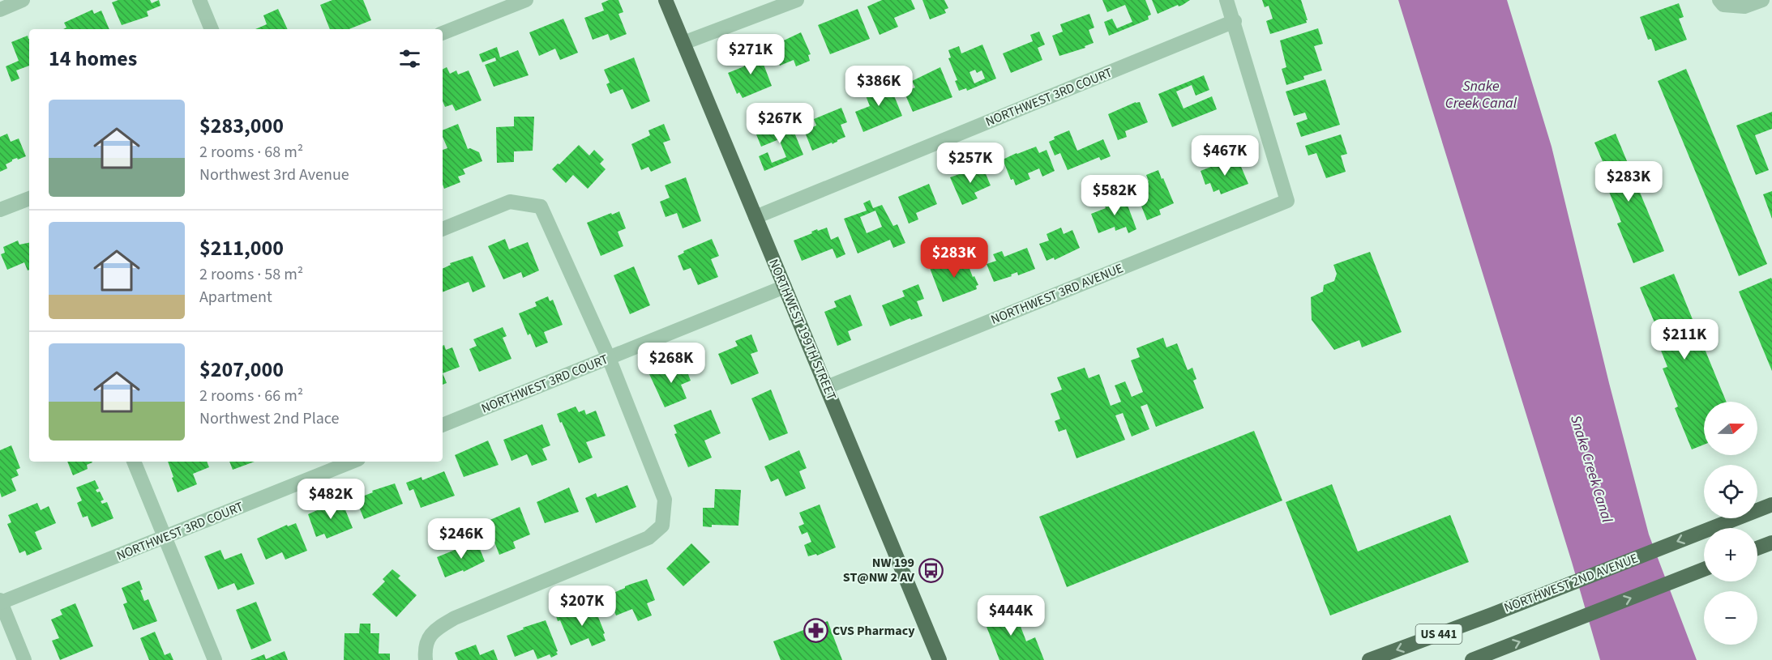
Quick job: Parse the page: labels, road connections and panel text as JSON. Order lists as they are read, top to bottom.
{
  "streets": {
    "main road": ["NORTHWEST 199TH STREET", "NORTHWEST 2ND AVENUE", "US 441"],
    "street": ["NORTHWEST 3RD COURT", "NORTHWEST 3RD AVENUE"]
  },
  "crossings": [
    ["NORTHWEST 3RD COURT", "NORTHWEST 3RD AVENUE"],
    ["NORTHWEST 3RD COURT", "NORTHWEST 199TH STREET"],
    ["NORTHWEST 3RD AVENUE", "NORTHWEST 199TH STREET"]
  ],
  "water": ["Snake Creek Canal"],
  "places": {
    "bus stop": ["NW 199 ST@NW 2 AV"],
    "pharmacy": ["CVS Pharmacy"]
  },
  "north": "right",
  "page": {
    "heading": "14 homes",
    "price": [
      "$271K",
      "$386K",
      "$267K",
      "$467K",
      "$257K",
      "$283K",
      "$582K",
      "$283K",
      "$211K",
      "$268K",
      "$482K",
      "$246K",
      "$207K",
      "$444K"
    ],
    "list": [
      {
        "name": "$283,000",
        "note": "2 rooms · 68 m² · Northwest 3rd Avenue"
      },
      {
        "name": "$211,000",
        "note": "2 rooms · 58 m² · Apartment"
      },
      {
        "name": "$207,000",
        "note": "2 rooms · 66 m² · Northwest 2nd Place"
      }
    ],
    "map_buttons": ["+", "−"]
  }
}
